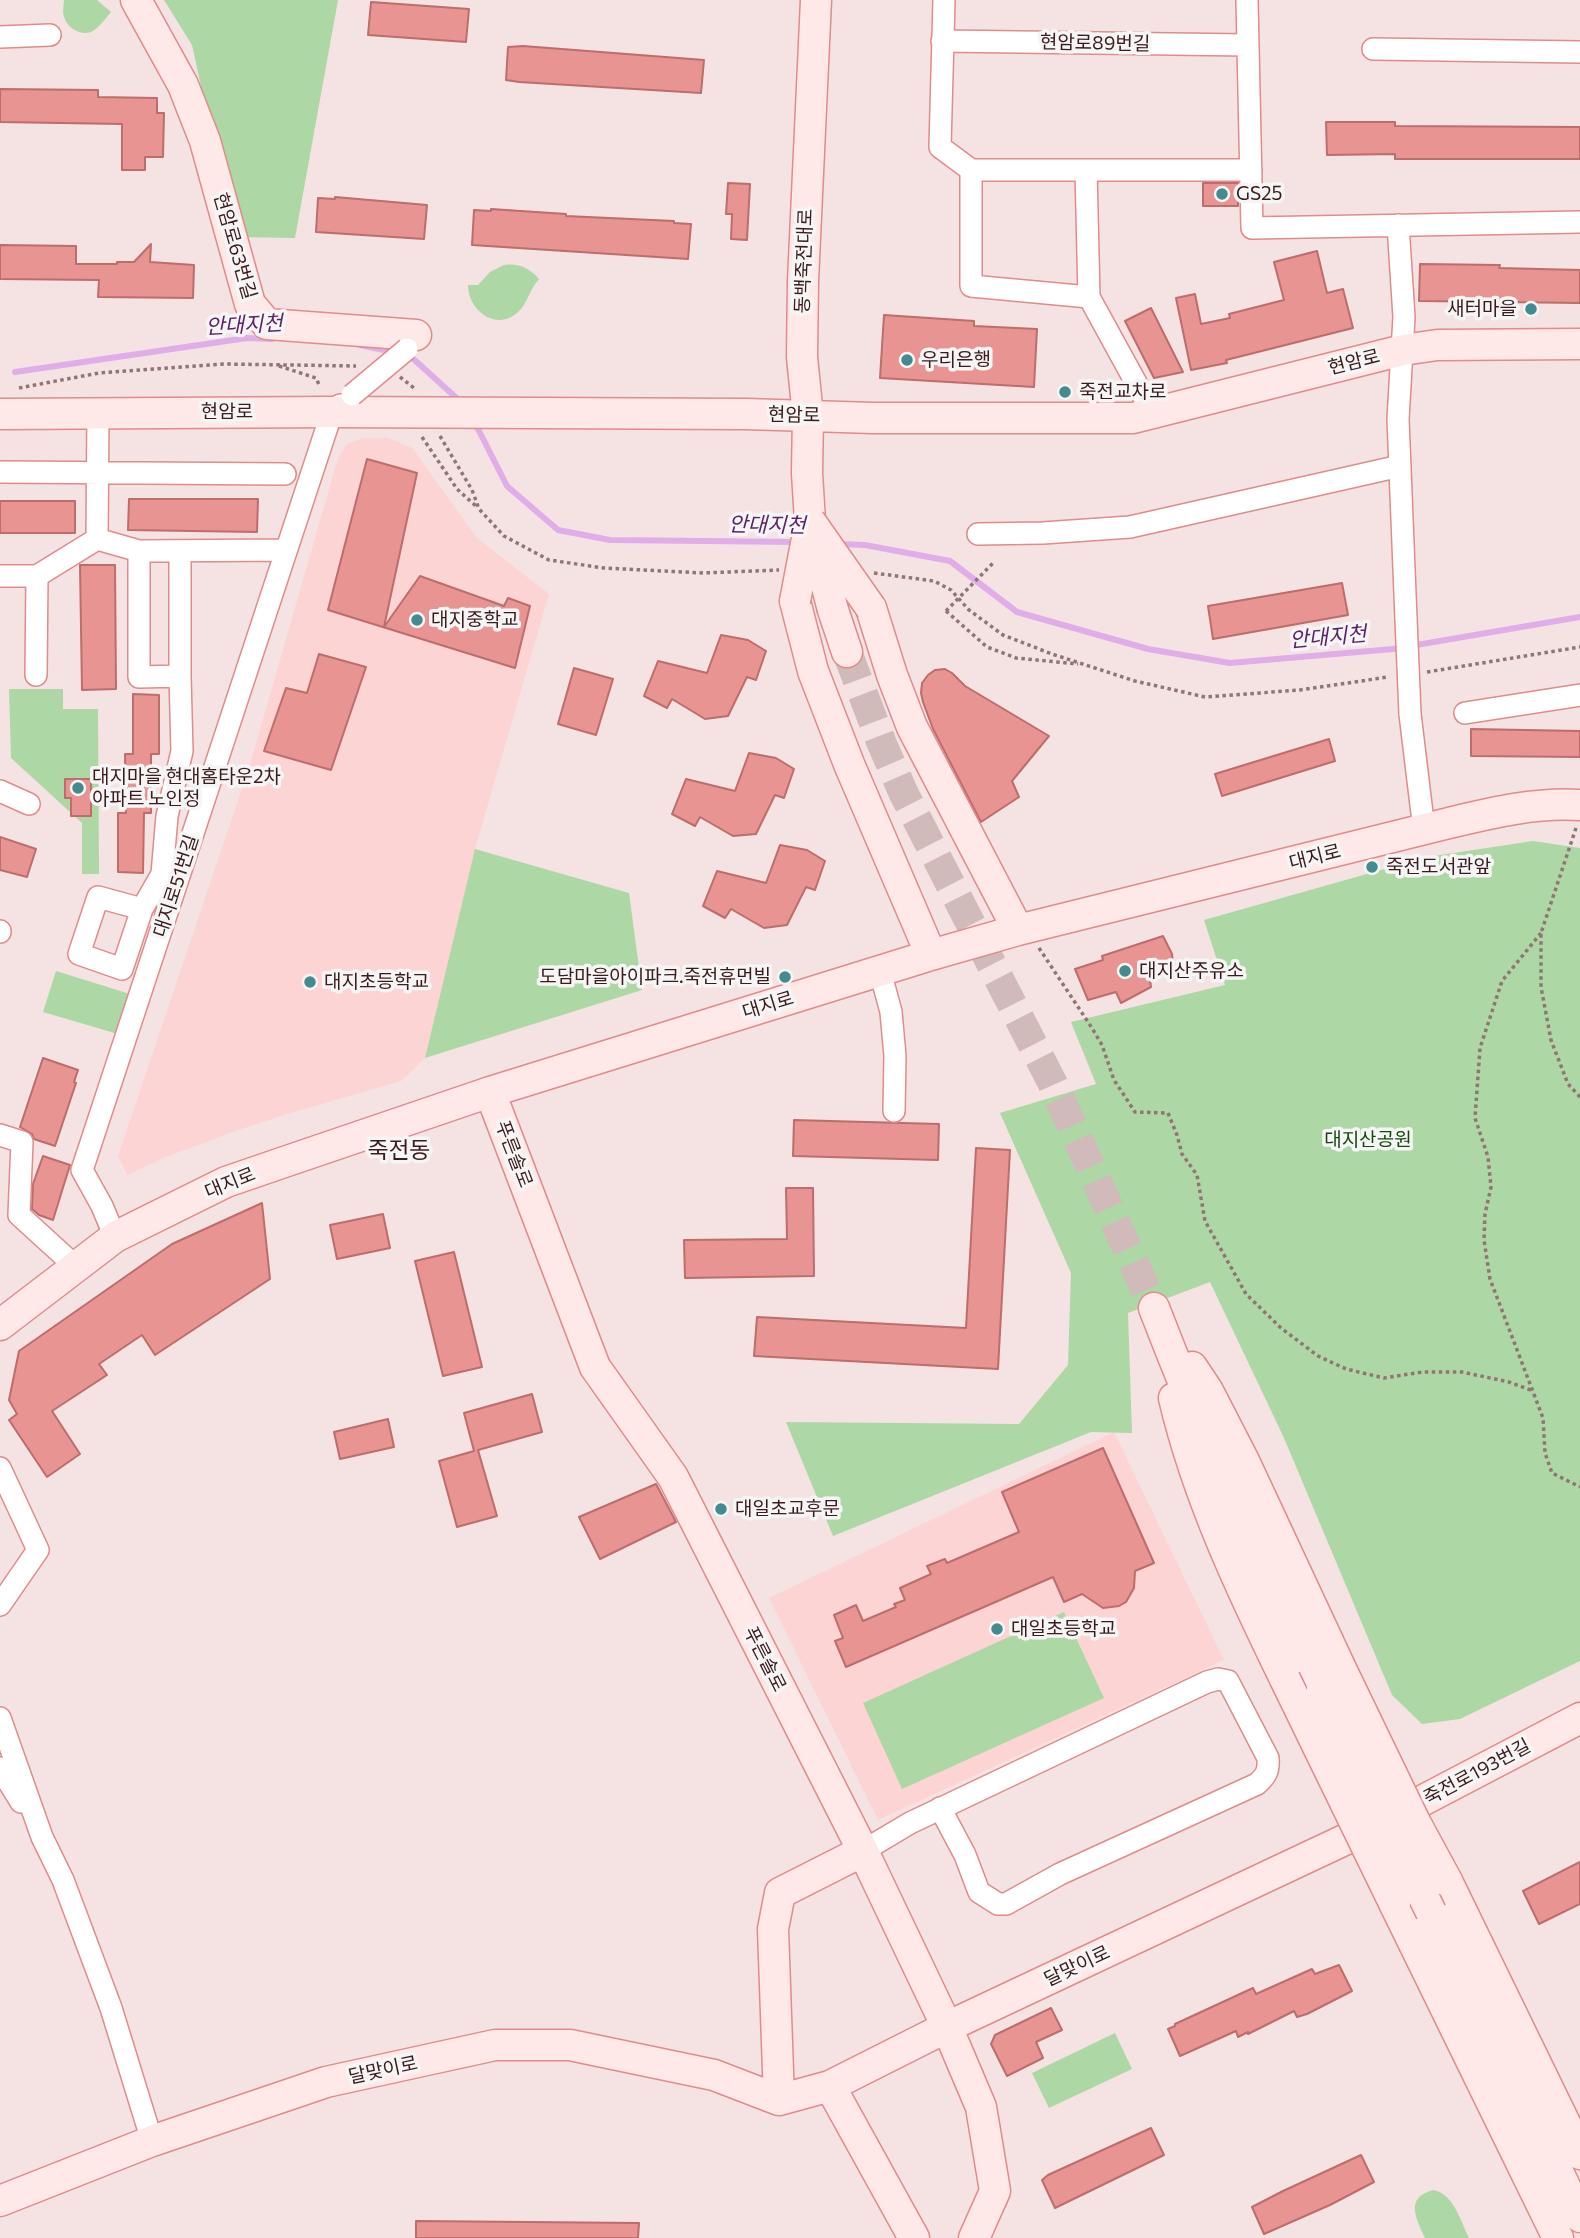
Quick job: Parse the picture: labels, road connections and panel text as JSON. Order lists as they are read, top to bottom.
{
  "streets": {
    "street": [
      "현암로89번길",
      "현암로63번길",
      "동백죽전대로",
      "현암로",
      "대지로",
      "대지로51번길",
      "푸른솔로",
      "죽전로193번길",
      "달맞이로"
    ]
  },
  "crossings": [
    ["현암로63번길", "현암로"],
    ["현암로63번길", "대지로51번길"],
    ["동백죽전대로", "현암로"],
    ["현암로", "대지로51번길"],
    ["대지로", "대지로51번길"],
    ["대지로", "푸른솔로"],
    ["푸른솔로", "달맞이로"],
    ["죽전로193번길", "달맞이로"]
  ],
  "districts": ["죽전동"],
  "water": ["안대지천"],
  "parks": ["대지산공원"],
  "places": [
    "GS25",
    "새터마을",
    "우리은행",
    "죽전교차로",
    "대지중학교",
    "대지마을 현대홈타운2차 아파트 노인정",
    "죽전도서관앞",
    "대지산주유소",
    "도담마을아이파크.죽전휴먼빌",
    "대지초등학교",
    "대일초교후문",
    "대일초등학교"
  ]
}
